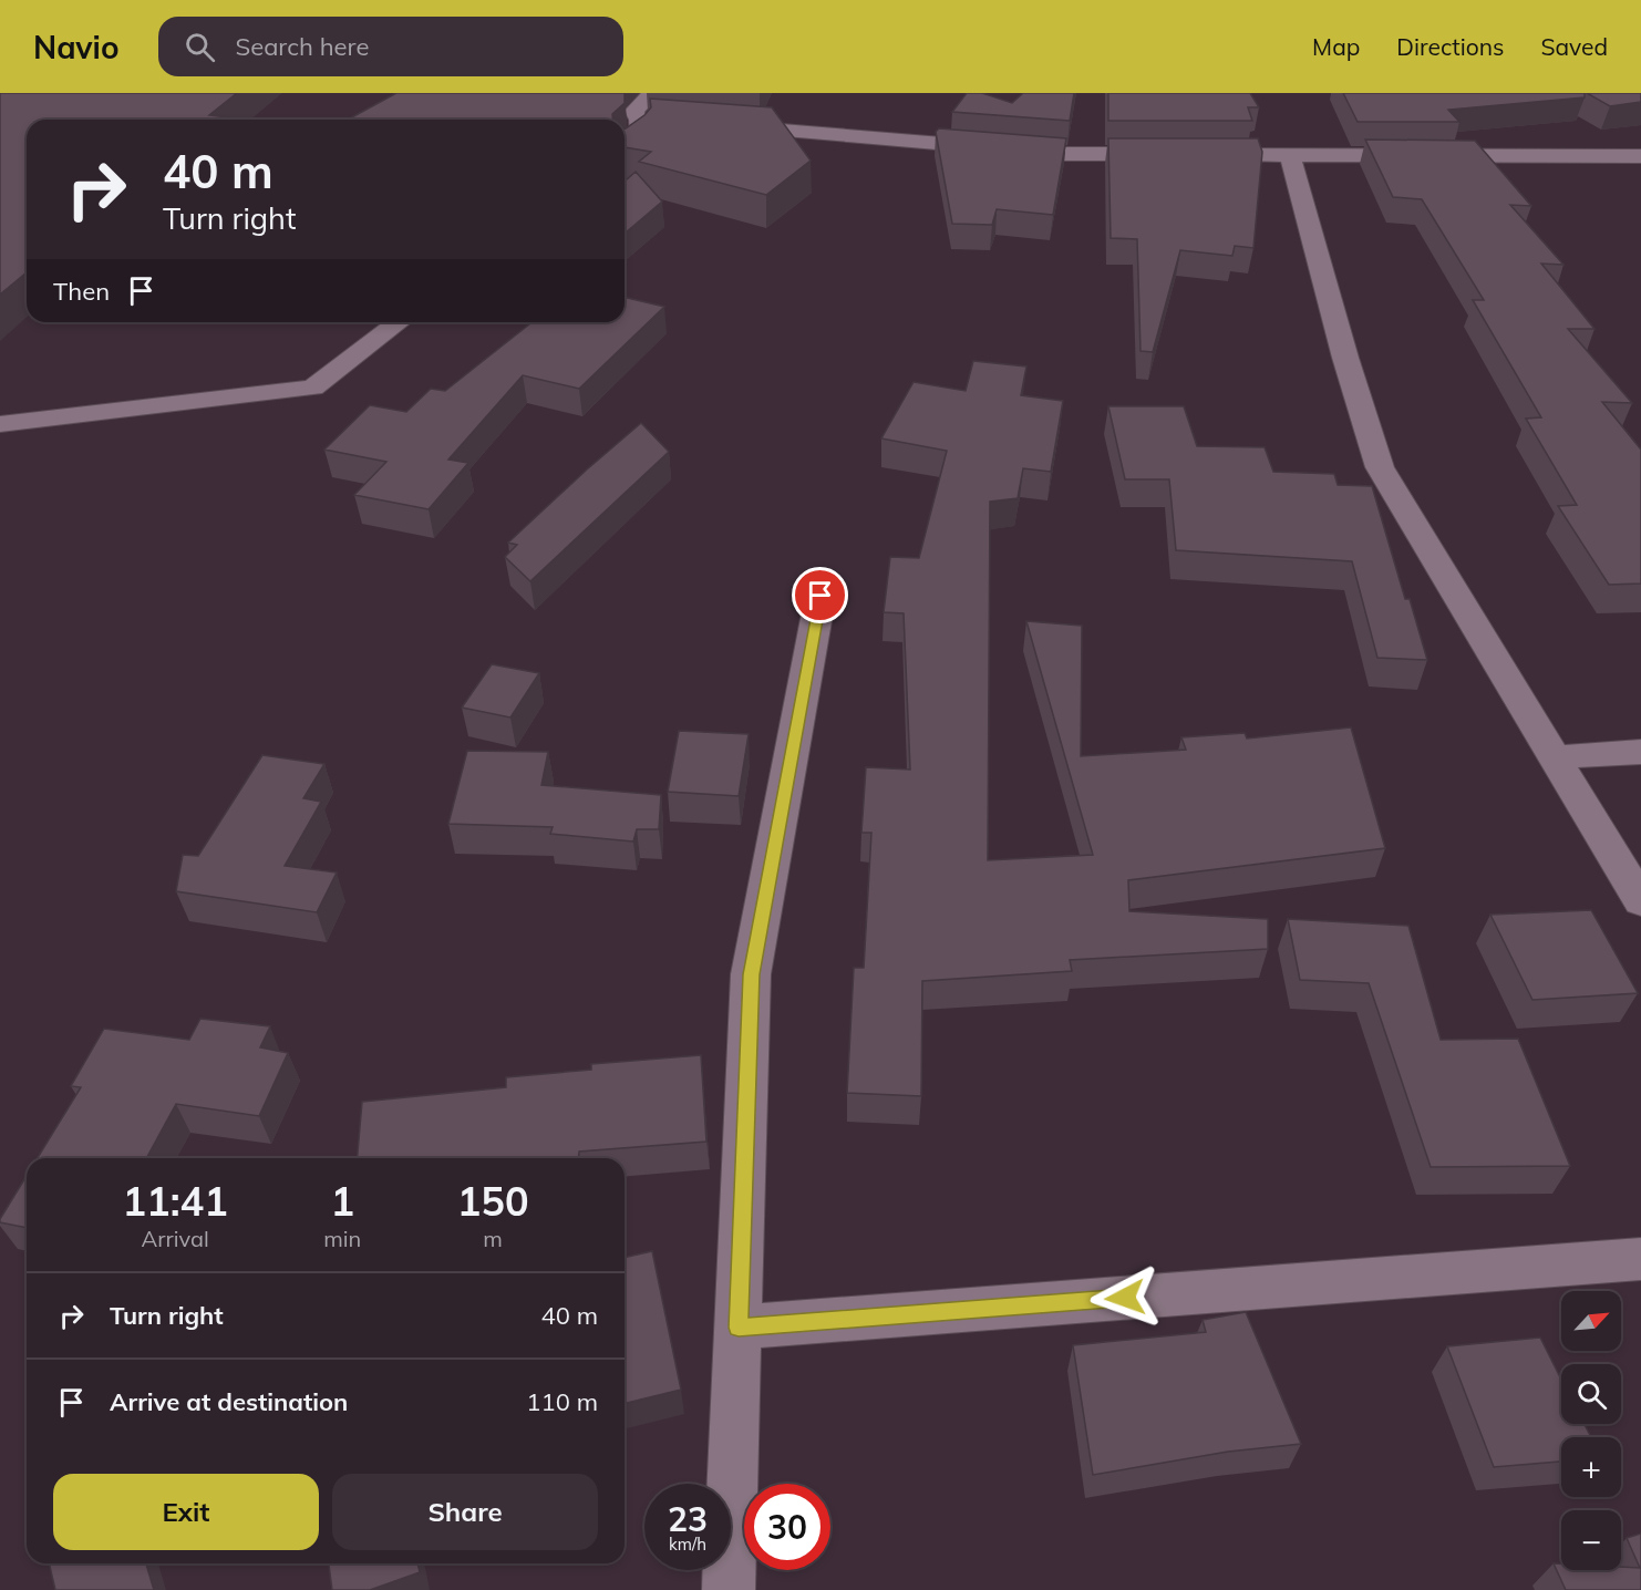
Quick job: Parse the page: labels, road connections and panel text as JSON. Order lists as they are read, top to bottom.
{
  "north": "top right",
  "page": {
    "header": "Navio",
    "search": "Search here",
    "nav": ["Map", "Directions", "Saved"],
    "turn": ["40 m", "Turn right"],
    "then": "Then",
    "eta": [
      "11:41",
      "Arrival",
      "1",
      "min",
      "150",
      "m"
    ],
    "list": [
      {
        "name": "Turn right",
        "value": "40 m"
      },
      {
        "name": "Arrive at destination",
        "value": "110 m"
      }
    ],
    "map_buttons": ["+", "−"],
    "buttons": ["Exit", "Share"],
    "speed": "23 km/h",
    "limit": "30"
  }
}
